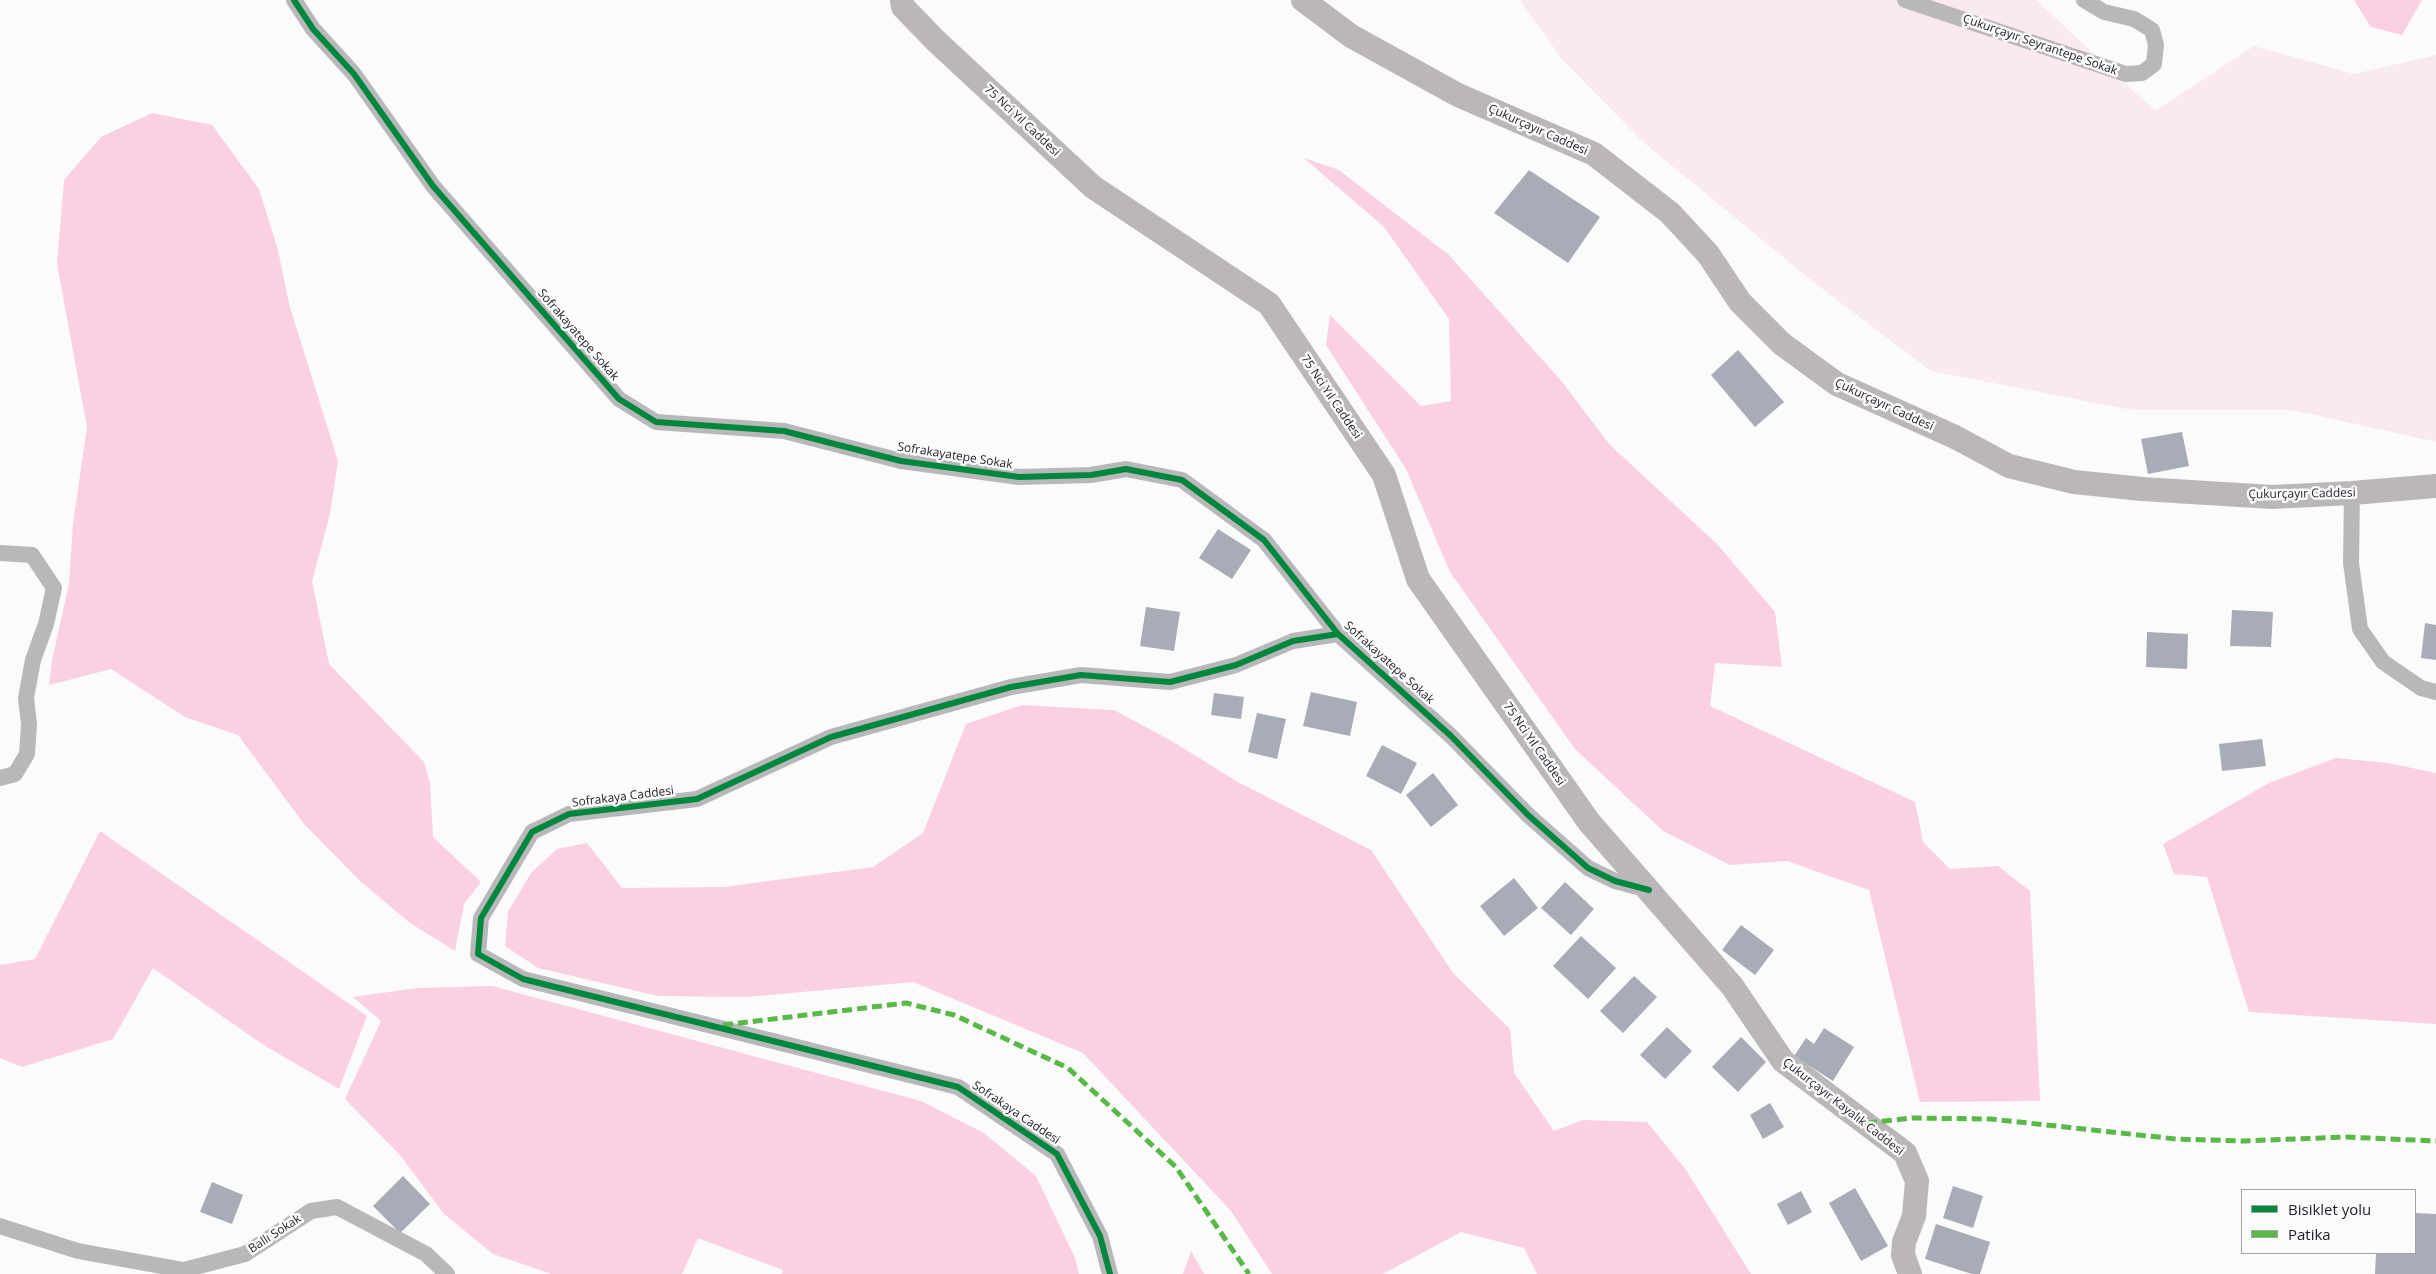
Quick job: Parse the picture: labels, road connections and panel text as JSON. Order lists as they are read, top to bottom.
{
  "streets": {
    "street": [
      "Çukurçayır Seyrantepe Sokak",
      "75 Nci Yıl Caddesi",
      "Çukurçayır Caddesi",
      "Sofrakayatepe Sokak",
      "Sofrakaya Caddesi",
      "Çukurçayır Kayalık Caddesi",
      "Ballı Sokak"
    ]
  },
  "crossings": [
    ["75 Nci Yıl Caddesi", "Sofrakayatepe Sokak"],
    ["75 Nci Yıl Caddesi", "Çukurçayır Kayalık Caddesi"],
    ["Sofrakayatepe Sokak", "Sofrakaya Caddesi"],
    ["Sofrakayatepe Sokak", "Çukurçayır Kayalık Caddesi"]
  ],
  "legend": ["Bisiklet yolu", "Patika"]
}
